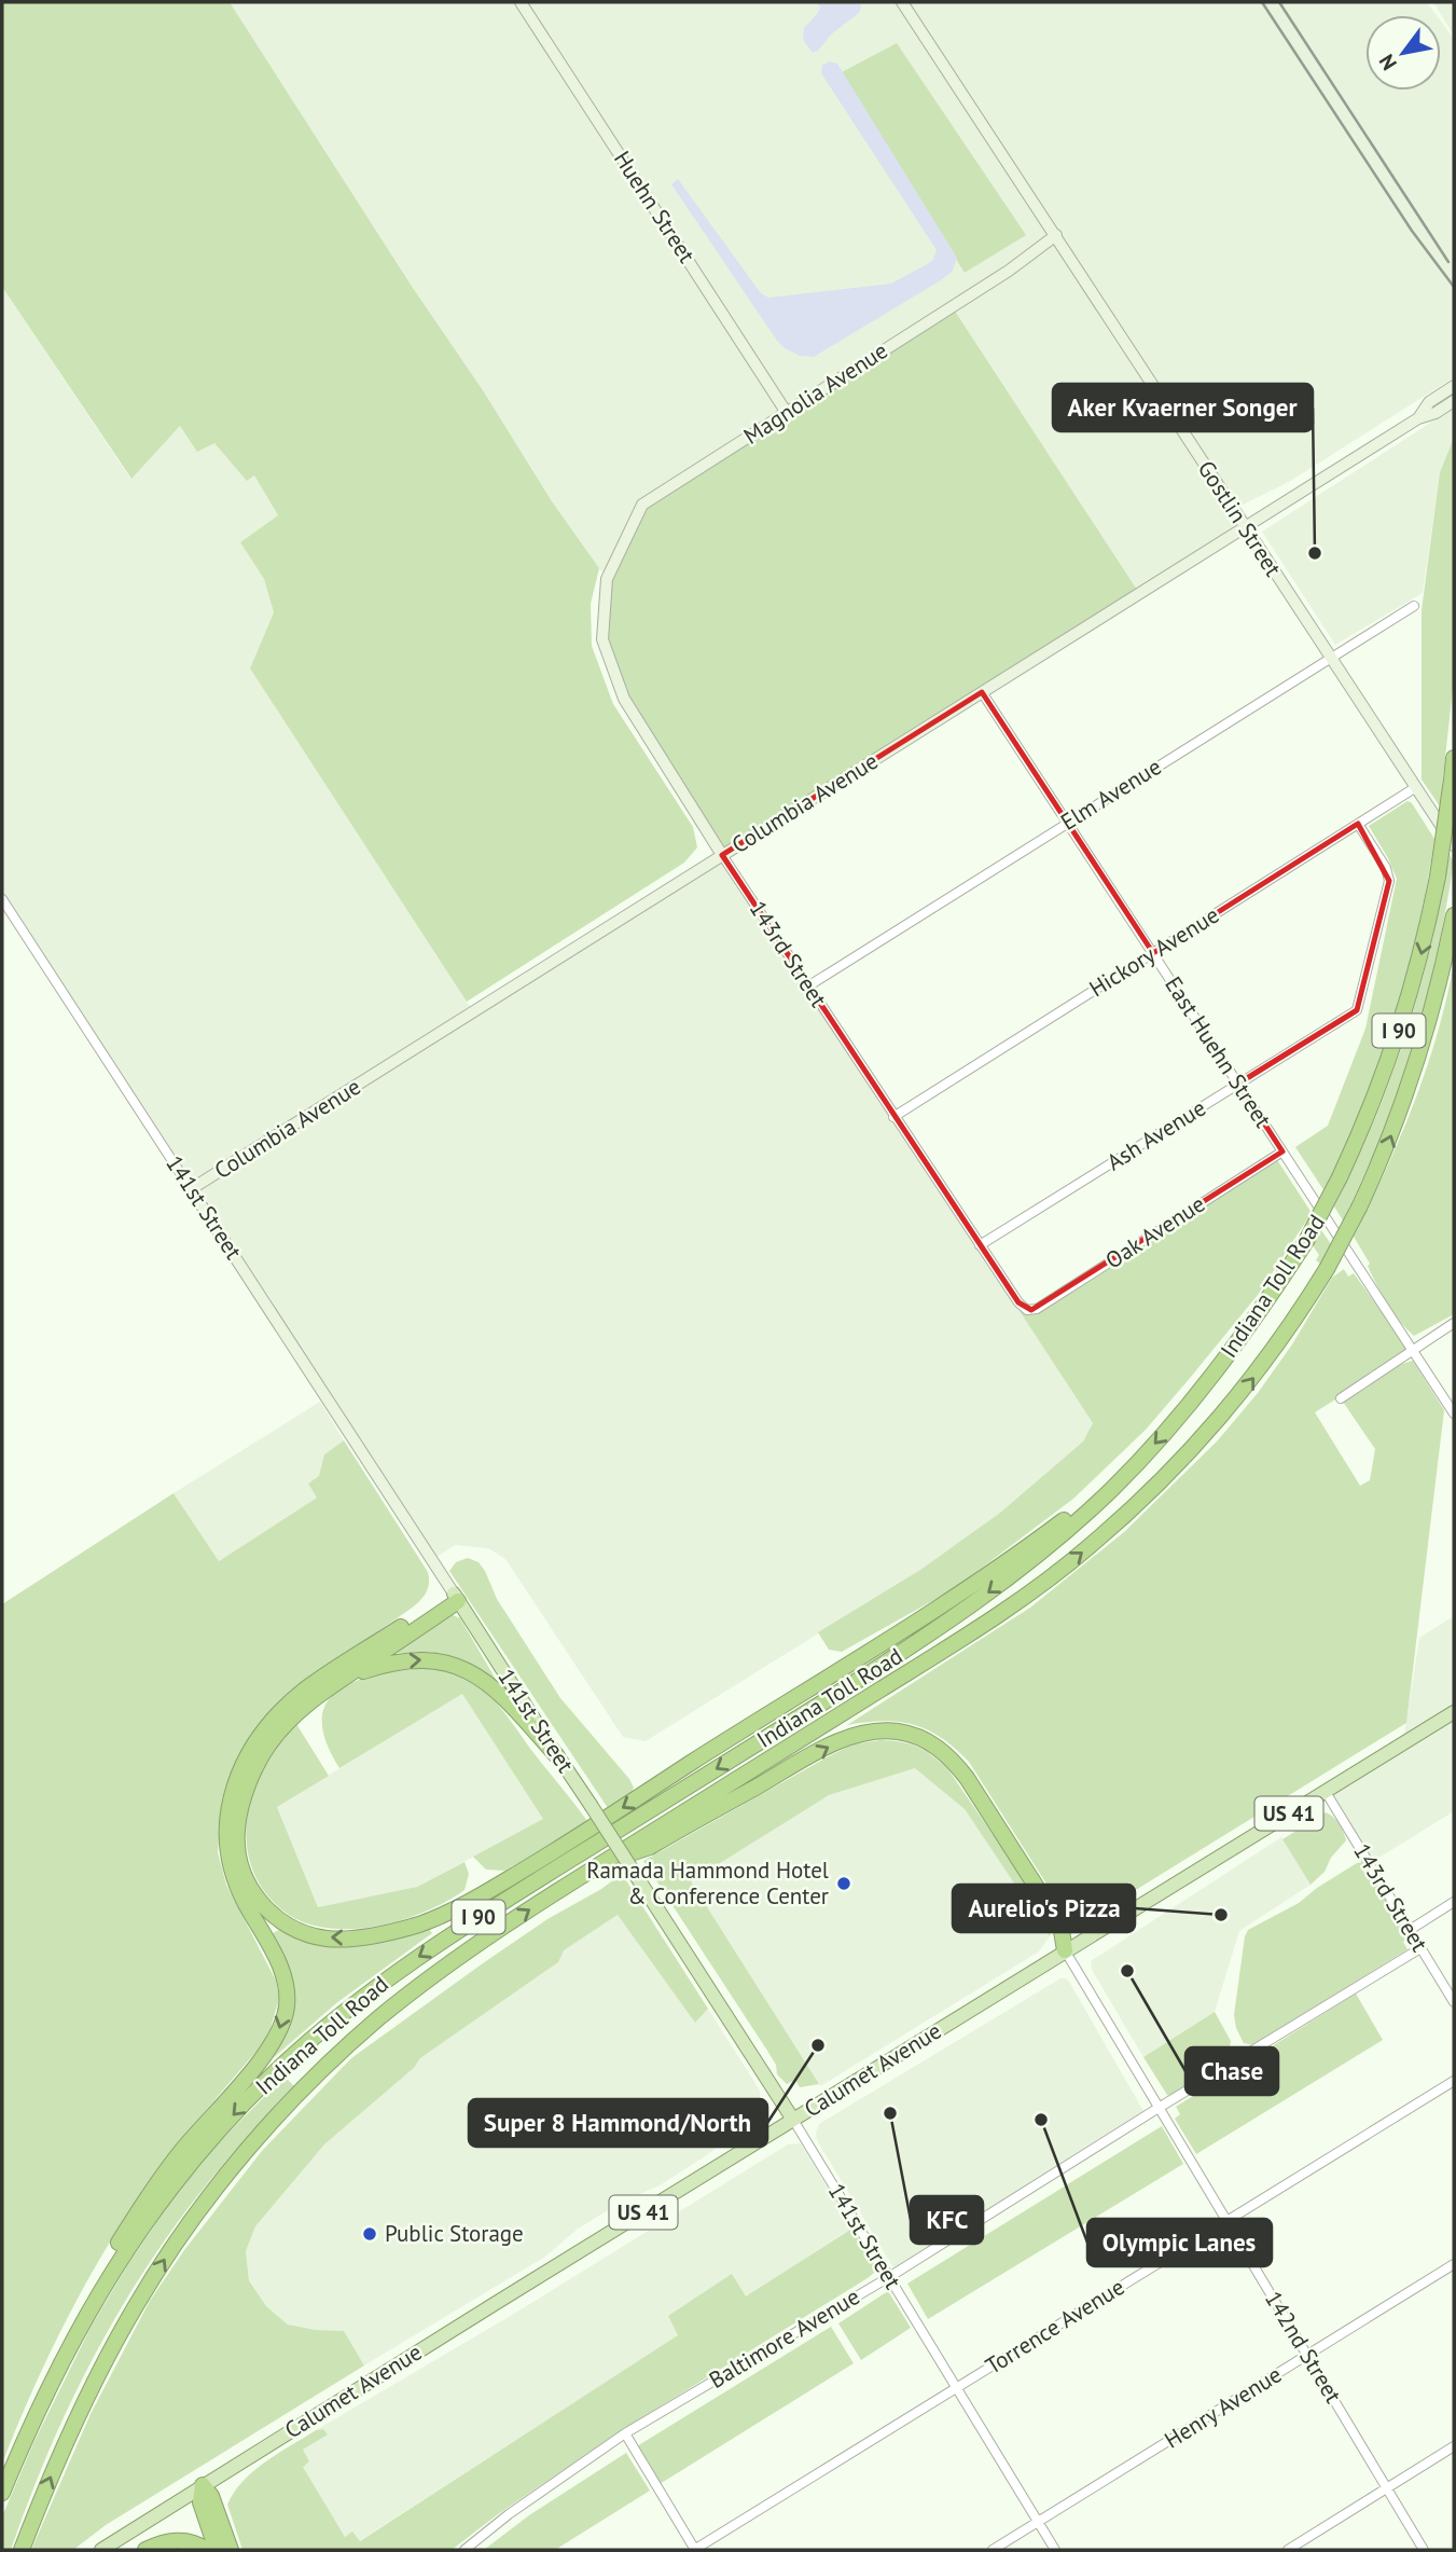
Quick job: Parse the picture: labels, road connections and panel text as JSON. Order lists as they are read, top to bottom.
{
  "streets": {
    "highway": ["I 90", "Indiana Toll Road"],
    "main road": ["141st Street", "US 41", "Calumet Avenue"],
    "street": [
      "Huehn Street",
      "Magnolia Avenue",
      "Gostlin Street",
      "Elm Avenue",
      "Columbia Avenue",
      "Hickory Avenue",
      "143rd Street",
      "East Huehn Street",
      "Ash Avenue",
      "Oak Avenue",
      "Torrence Avenue",
      "Baltimore Avenue",
      "142nd Street",
      "Henry Avenue"
    ]
  },
  "crossings": [
    ["Huehn Street", "Magnolia Avenue"],
    ["Magnolia Avenue", "Gostlin Street"],
    ["Magnolia Avenue", "143rd Street"],
    ["Gostlin Street", "Elm Avenue"],
    ["Gostlin Street", "Columbia Avenue"],
    ["Gostlin Street", "Hickory Avenue"],
    ["Elm Avenue", "143rd Street"],
    ["Elm Avenue", "East Huehn Street"],
    ["Columbia Avenue", "143rd Street"],
    ["Columbia Avenue", "East Huehn Street"],
    ["Columbia Avenue", "141st Street"],
    ["Hickory Avenue", "143rd Street"],
    ["Hickory Avenue", "East Huehn Street"],
    ["Hickory Avenue", "Ash Avenue"],
    ["143rd Street", "Ash Avenue"],
    ["143rd Street", "Oak Avenue"],
    ["143rd Street", "Calumet Avenue"],
    ["143rd Street", "Baltimore Avenue"],
    ["East Huehn Street", "Ash Avenue"],
    ["East Huehn Street", "Oak Avenue"],
    ["141st Street", "Calumet Avenue"],
    ["141st Street", "Torrence Avenue"],
    ["141st Street", "Baltimore Avenue"],
    ["141st Street", "Henry Avenue"],
    ["Calumet Avenue", "142nd Street"],
    ["Torrence Avenue", "142nd Street"],
    ["Baltimore Avenue", "142nd Street"],
    ["142nd Street", "Henry Avenue"]
  ],
  "places": [
    "Aker Kvaerner Songer",
    "Ramada Hammond Hotel & Conference Center",
    "Aurelio's Pizza",
    "Chase",
    "Super 8 Hammond/North",
    "KFC",
    "Olympic Lanes",
    "Public Storage"
  ],
  "north": "bottom left"
}
